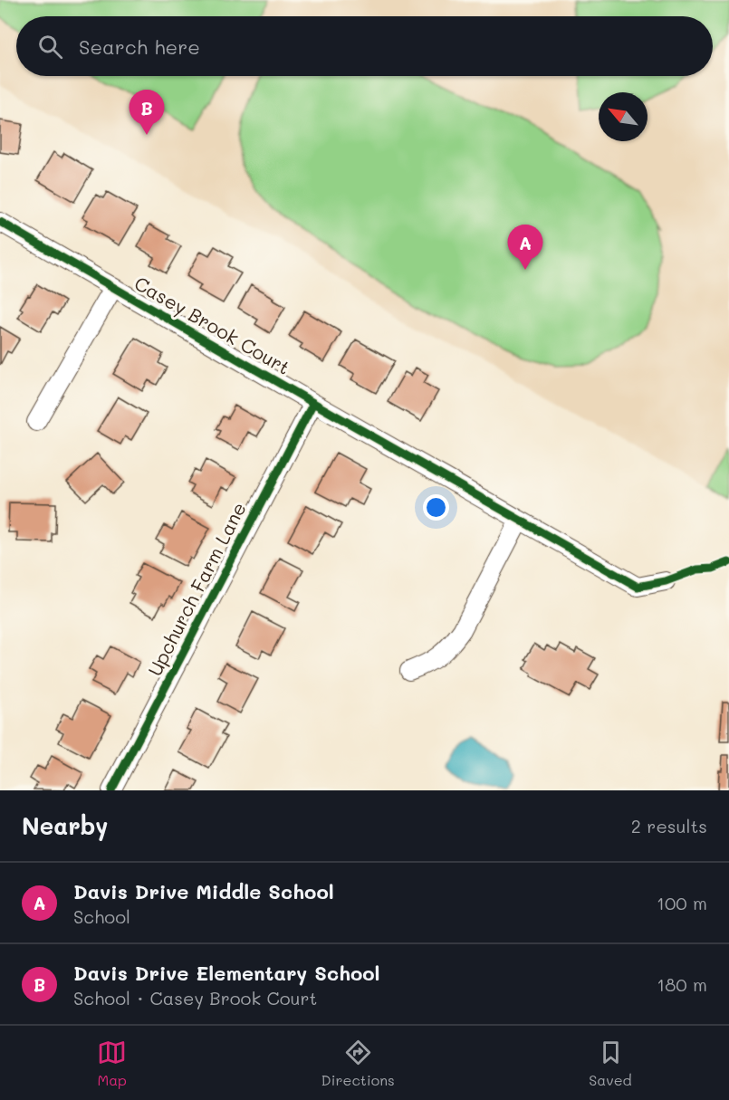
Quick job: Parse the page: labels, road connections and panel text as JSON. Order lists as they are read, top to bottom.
{
  "streets": {
    "street": ["Casey Brook Court", "Upchurch Farm Lane"]
  },
  "crossings": [
    ["Casey Brook Court", "Upchurch Farm Lane"]
  ],
  "north": "top left",
  "page": {
    "search": "Search here",
    "pins": ["B", "A"],
    "heading": ["Nearby", "2 results"],
    "list": [
      {
        "mark": "A",
        "name": "Davis Drive Middle School",
        "note": "School",
        "value": "100 m"
      },
      {
        "mark": "B",
        "name": "Davis Drive Elementary School",
        "note": "School · Casey Brook Court",
        "value": "180 m"
      }
    ],
    "nav": ["Map", "Directions", "Saved"]
  }
}
